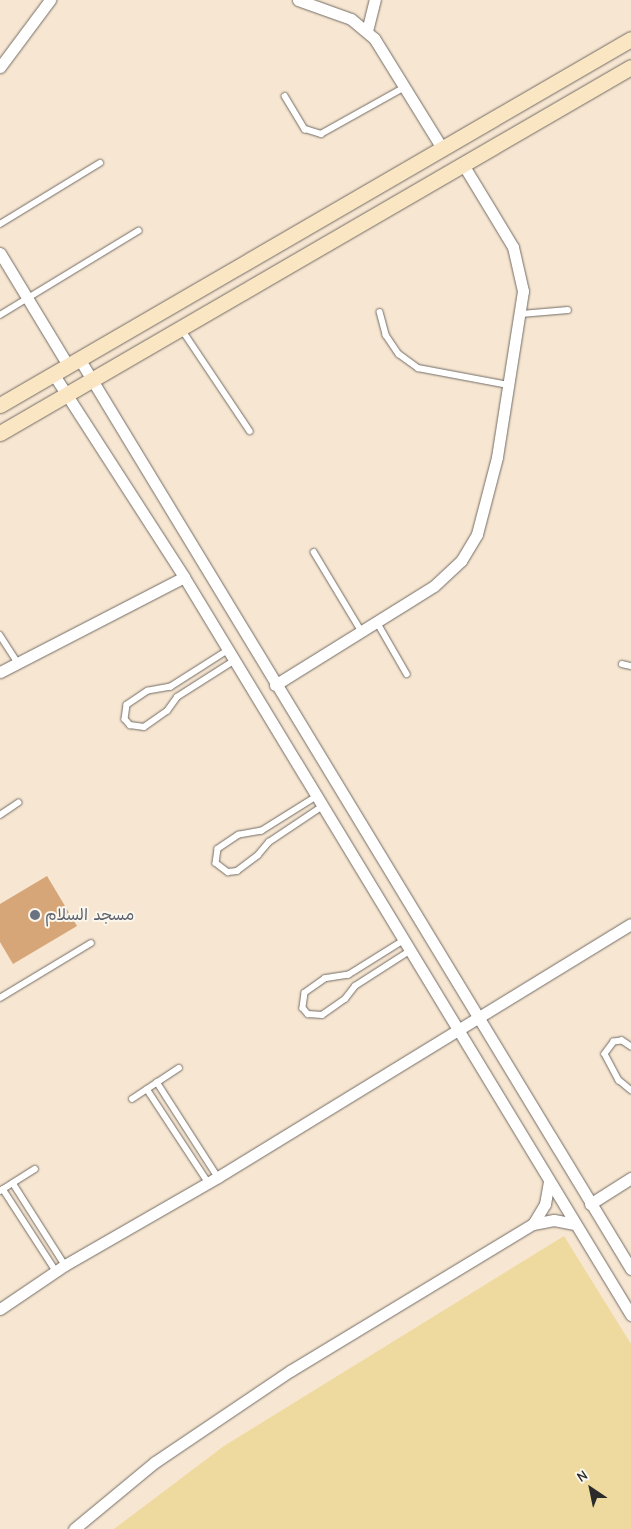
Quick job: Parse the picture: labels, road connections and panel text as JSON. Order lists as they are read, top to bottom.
{
  "places": ["مسجد السلام"],
  "north": "top left"
}
